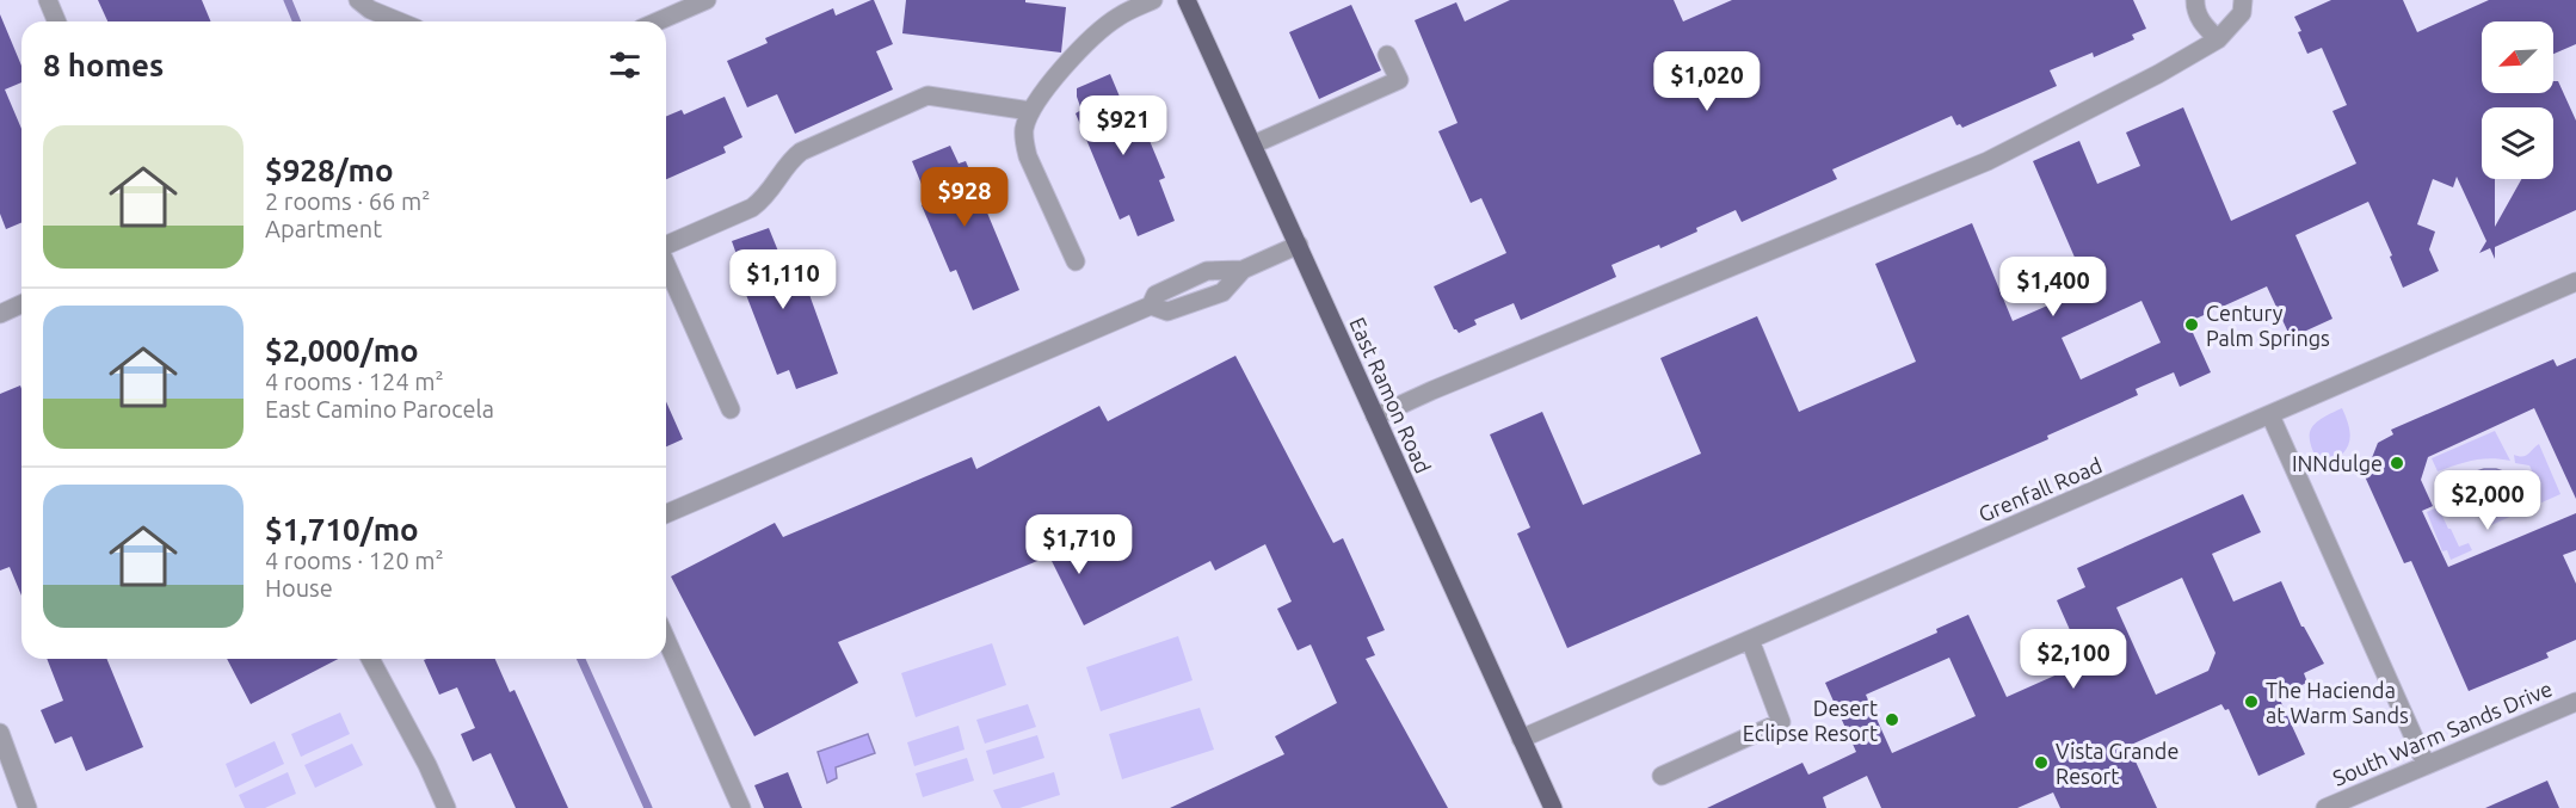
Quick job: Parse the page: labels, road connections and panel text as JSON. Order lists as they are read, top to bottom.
{
  "streets": {
    "main road": ["East Ramon Road"],
    "street": ["Grenfall Road", "South Warm Sands Drive"]
  },
  "crossings": [
    ["East Ramon Road", "Grenfall Road"]
  ],
  "places": [
    "Century Palm Springs",
    "INNdulge",
    "The Hacienda at Warm Sands",
    "Desert Eclipse Resort",
    "Vista Grande Resort"
  ],
  "north": "bottom left",
  "page": {
    "heading": "8 homes",
    "price": [
      "$1,020",
      "$921",
      "$928",
      "$1,110",
      "$1,400",
      "$2,000",
      "$1,710",
      "$2,100"
    ],
    "list": [
      {
        "name": "$928/mo",
        "note": "2 rooms · 66 m² · Apartment"
      },
      {
        "name": "$2,000/mo",
        "note": "4 rooms · 124 m² · East Camino Parocela"
      },
      {
        "name": "$1,710/mo",
        "note": "4 rooms · 120 m² · House"
      }
    ]
  }
}
